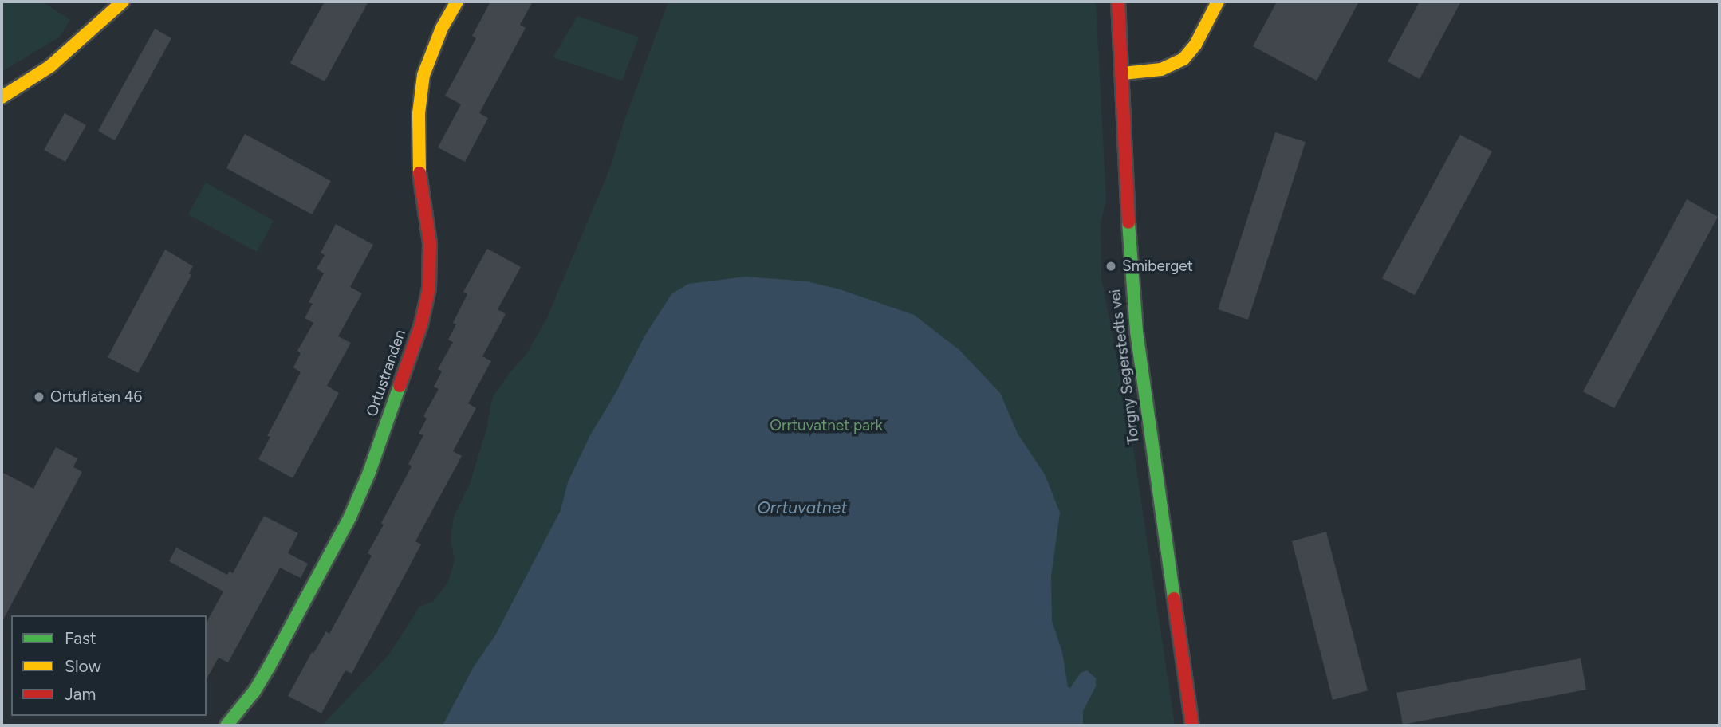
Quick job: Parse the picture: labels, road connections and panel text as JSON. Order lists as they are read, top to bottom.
{
  "streets": {
    "street": ["Torgny Segerstedts vei", "Ortustranden"]
  },
  "water": ["Orrtuvatnet"],
  "parks": ["Orrtuvatnet park"],
  "places": ["Smiberget", "Ortuflaten 46"],
  "legend": ["Fast", "Slow", "Jam"]
}
